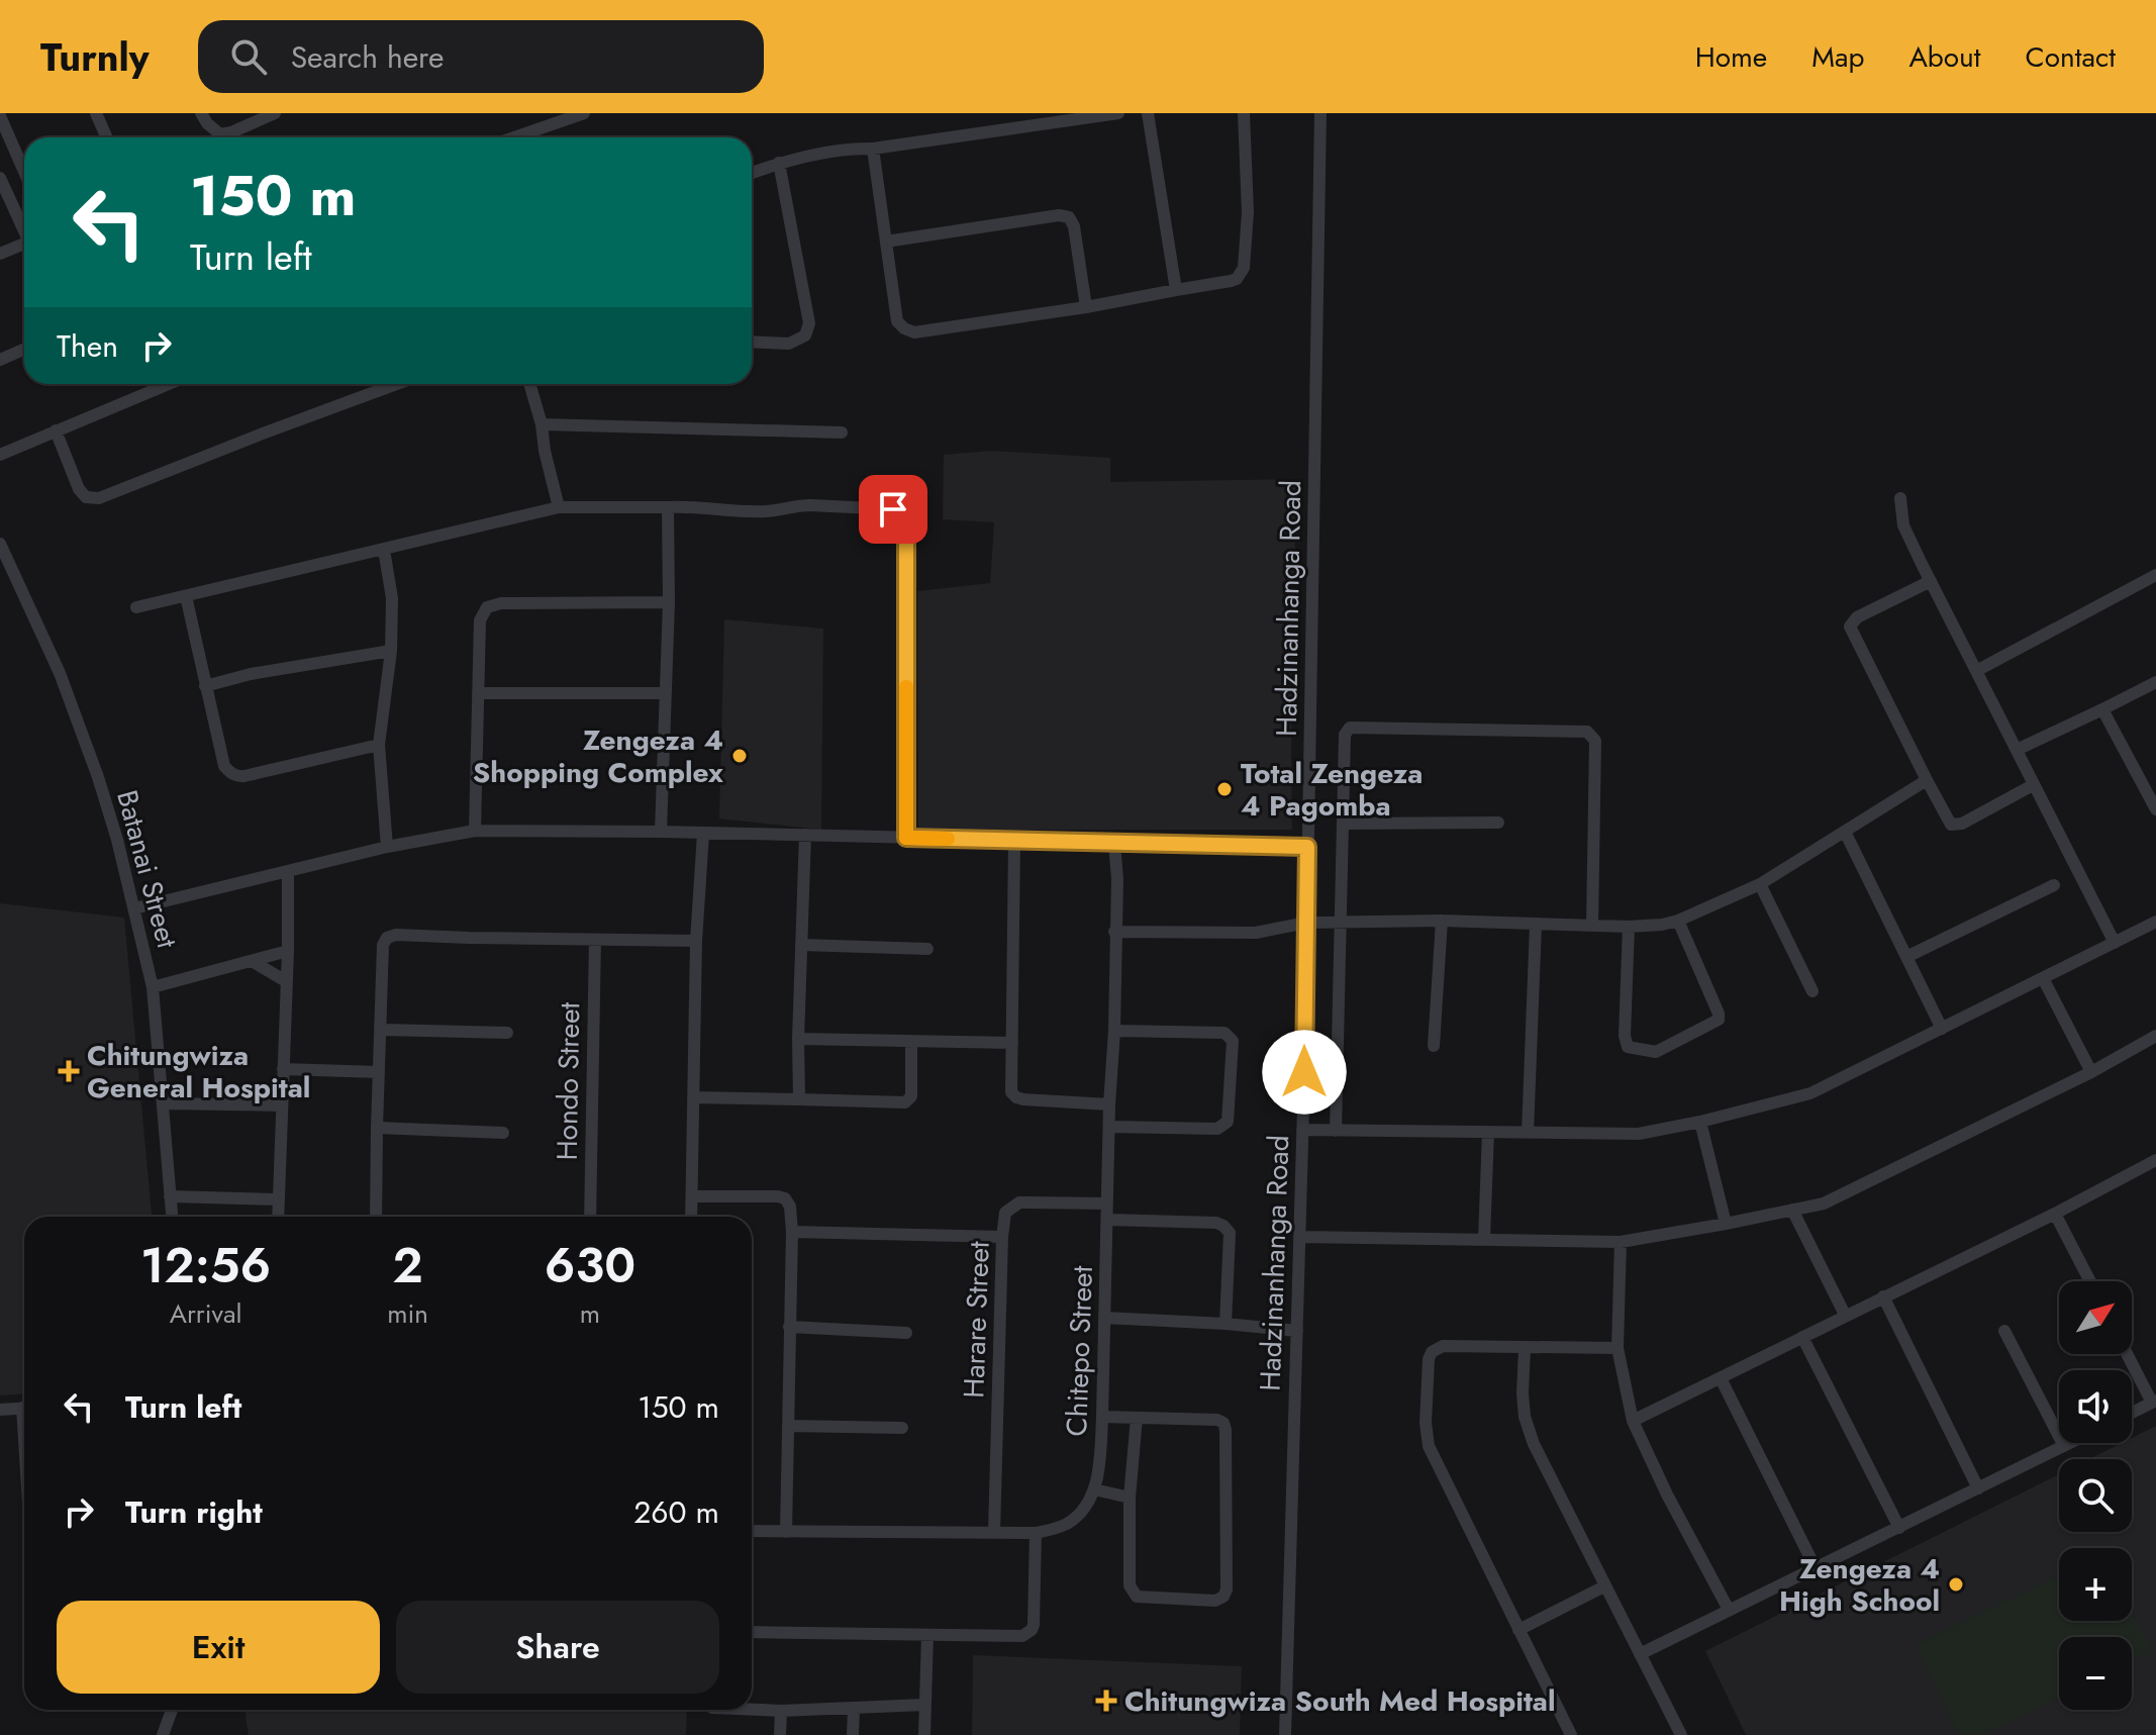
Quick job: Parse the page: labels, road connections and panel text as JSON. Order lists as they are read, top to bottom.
{
  "streets": {
    "street": [
      "Hadzinanhanga Road",
      "Batanai Street",
      "Hondo Street",
      "Harare Street",
      "Chitepo Street"
    ]
  },
  "crossings": [
    ["Harare Street", "Chitepo Street"]
  ],
  "places": {
    "other": ["Zengeza 4 Shopping Complex", "Total Zengeza 4 Pagomba", "Zengeza 4 High School"],
    "health": ["Chitungwiza General Hospital", "Chitungwiza South Med Hospital"]
  },
  "north": "top right",
  "page": {
    "header": "Turnly",
    "search": "Search here",
    "nav": [
      "Home",
      "Map",
      "About",
      "Contact"
    ],
    "turn": ["150 m", "Turn left"],
    "then": "Then",
    "eta": [
      "12:56",
      "Arrival",
      "2",
      "min",
      "630",
      "m"
    ],
    "map_buttons": ["+", "−"],
    "list": [
      {
        "name": "Turn left",
        "value": "150 m"
      },
      {
        "name": "Turn right",
        "value": "260 m"
      }
    ],
    "buttons": ["Exit", "Share"]
  }
}
